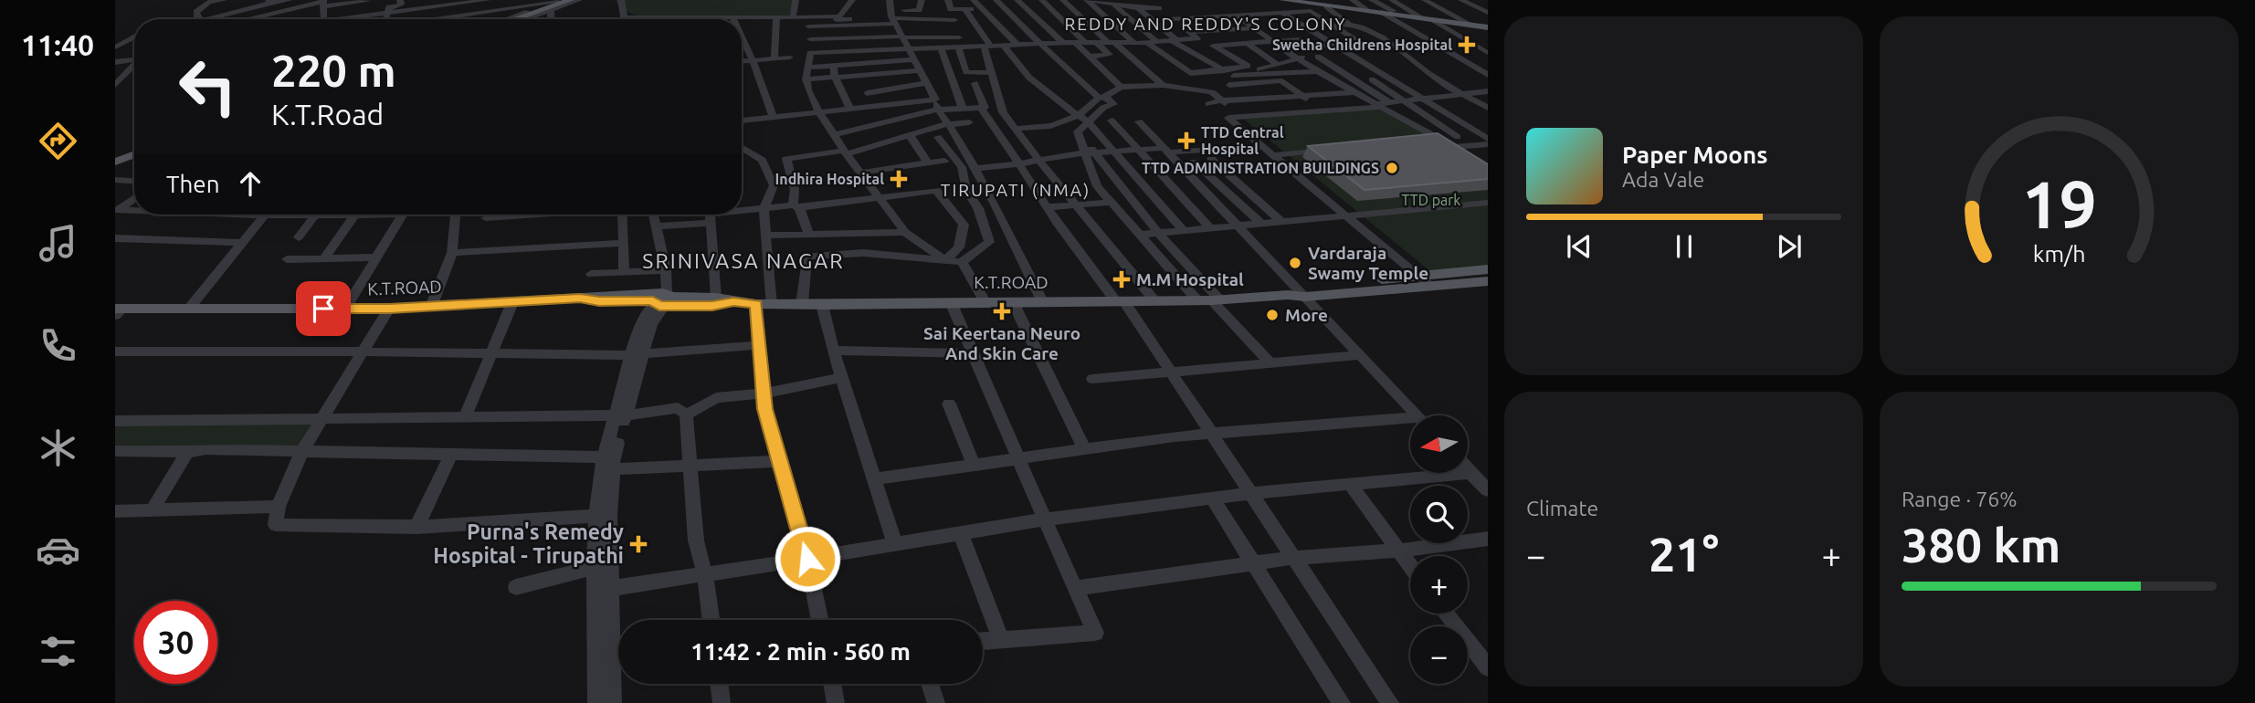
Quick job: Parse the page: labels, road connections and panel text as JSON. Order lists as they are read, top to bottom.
{
  "streets": {
    "main road": ["K.T.ROAD"]
  },
  "districts": ["REDDY AND REDDY'S COLONY", "TIRUPATI (NMA)", "SRINIVASA NAGAR"],
  "parks": ["TTD park"],
  "places": {
    "health": [
      "Swetha Childrens Hospital",
      "TTD Central Hospital",
      "Indhira Hospital",
      "M.M Hospital",
      "Sai Keertana Neuro And Skin Care",
      "Purna's Remedy Hospital - Tirupathi"
    ],
    "other": ["TTD ADMINISTRATION BUILDINGS", "Vardaraja Swamy Temple", "More"]
  },
  "north": "left",
  "page": {
    "tabs": "11:40",
    "turn": ["220 m", "K.T.Road"],
    "song": ["Paper Moons", "Ada Vale"],
    "then": "Then",
    "tile": [
      "Climate",
      ["Range · 76%", "380 km"]
    ],
    "map_buttons": ["+", "−"],
    "heat": ["−", "21°", "+"],
    "limit": "30",
    "trip": "11:42 · 2 min · 560 m",
    "gauge": ["19", "km/h"]
  }
}
